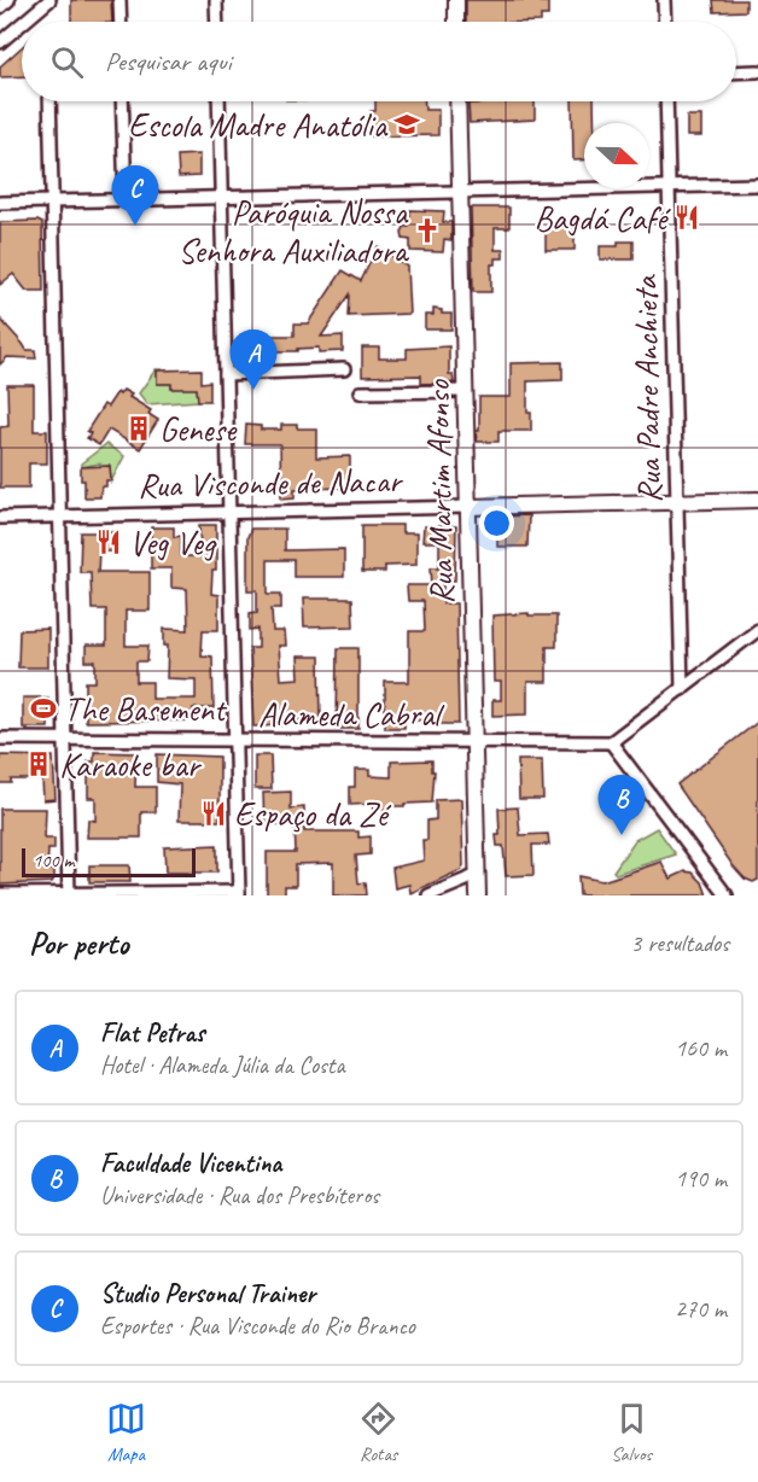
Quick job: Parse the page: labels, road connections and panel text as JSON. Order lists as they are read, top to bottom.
{
  "streets": {
    "main road": ["Rua Visconde de Nacar", "Rua Martim Afonso"],
    "street": ["Rua Padre Anchieta", "Alameda Cabral"]
  },
  "crossings": [
    ["Rua Padre Anchieta", "Rua Visconde de Nacar"],
    ["Rua Visconde de Nacar", "Rua Martim Afonso"],
    ["Rua Martim Afonso", "Alameda Cabral"]
  ],
  "places": {
    "school or university": ["Escola Madre Anatólia"],
    "restaurant": ["Bagdá Café", "Veg Veg", "Espaço da Zé"],
    "church": ["Paróquia Nossa Senhora Auxiliadora"],
    "building": ["Genese", "Karaoke bar"],
    "sports": ["The Basement"]
  },
  "scale_bar": "100 m",
  "north": "right",
  "page": {
    "search": "Pesquisar aqui",
    "pins": ["C", "A", "B"],
    "scale": "100 m",
    "heading": ["Por perto", "3 resultados"],
    "list": [
      {
        "mark": "A",
        "name": "Flat Petras",
        "note": "Hotel · Alameda Júlia da Costa",
        "value": "160 m"
      },
      {
        "mark": "B",
        "name": "Faculdade Vicentina",
        "note": "Universidade · Rua dos Presbíteros",
        "value": "190 m"
      },
      {
        "mark": "C",
        "name": "Studio Personal Trainer",
        "note": "Esportes · Rua Visconde do Rio Branco",
        "value": "270 m"
      }
    ],
    "nav": ["Mapa", "Rotas", "Salvos"]
  }
}
